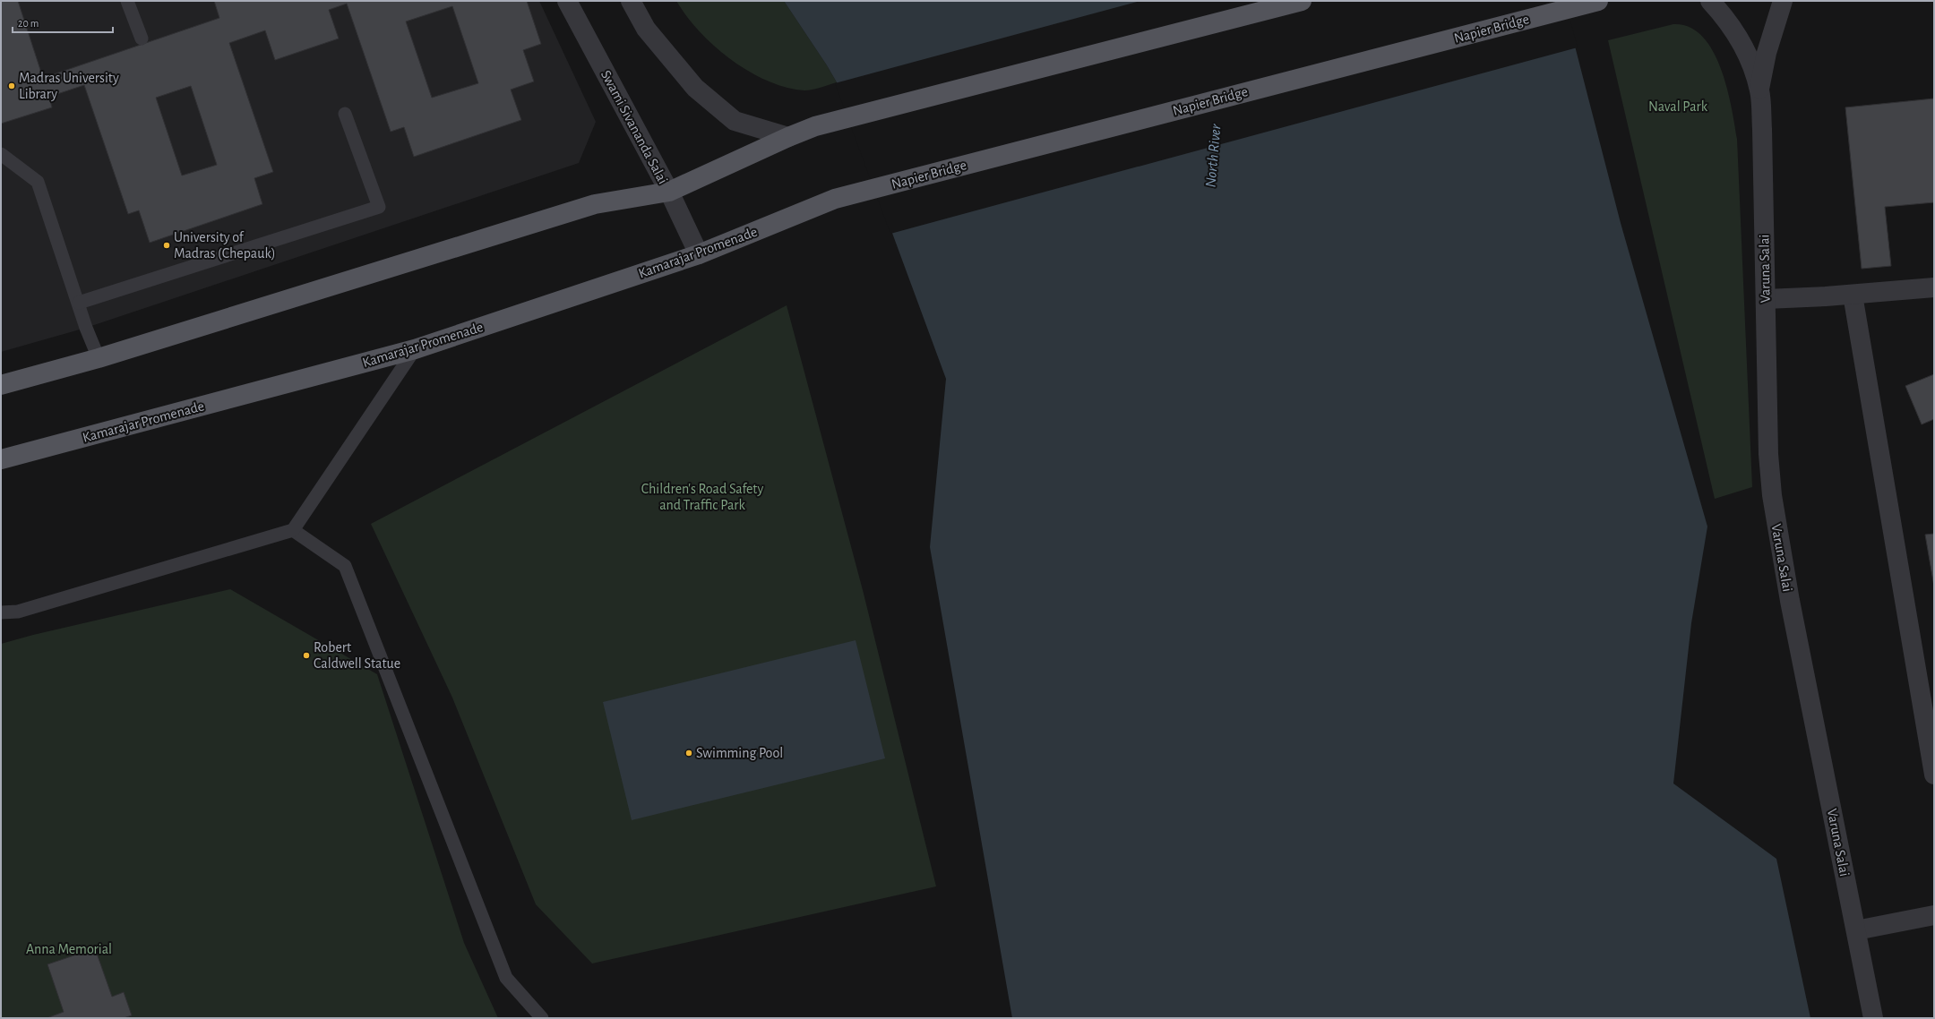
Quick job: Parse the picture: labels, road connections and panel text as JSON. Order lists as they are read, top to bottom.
{
  "streets": {
    "main road": ["Napier Bridge", "Kamarajar Promenade"],
    "street": ["Swami Sivananda Salai", "Varuna Salai"]
  },
  "crossings": [
    ["Napier Bridge", "Kamarajar Promenade"],
    ["Swami Sivananda Salai", "Kamarajar Promenade"]
  ],
  "water": ["North River"],
  "parks": ["Naval Park", "Children's Road Safety and Traffic Park", "Anna Memorial"],
  "places": [
    "Madras University Library",
    "University of Madras (Chepauk)",
    "Robert Caldwell Statue",
    "Swimming Pool"
  ],
  "scale_bar": "20 m"
}
